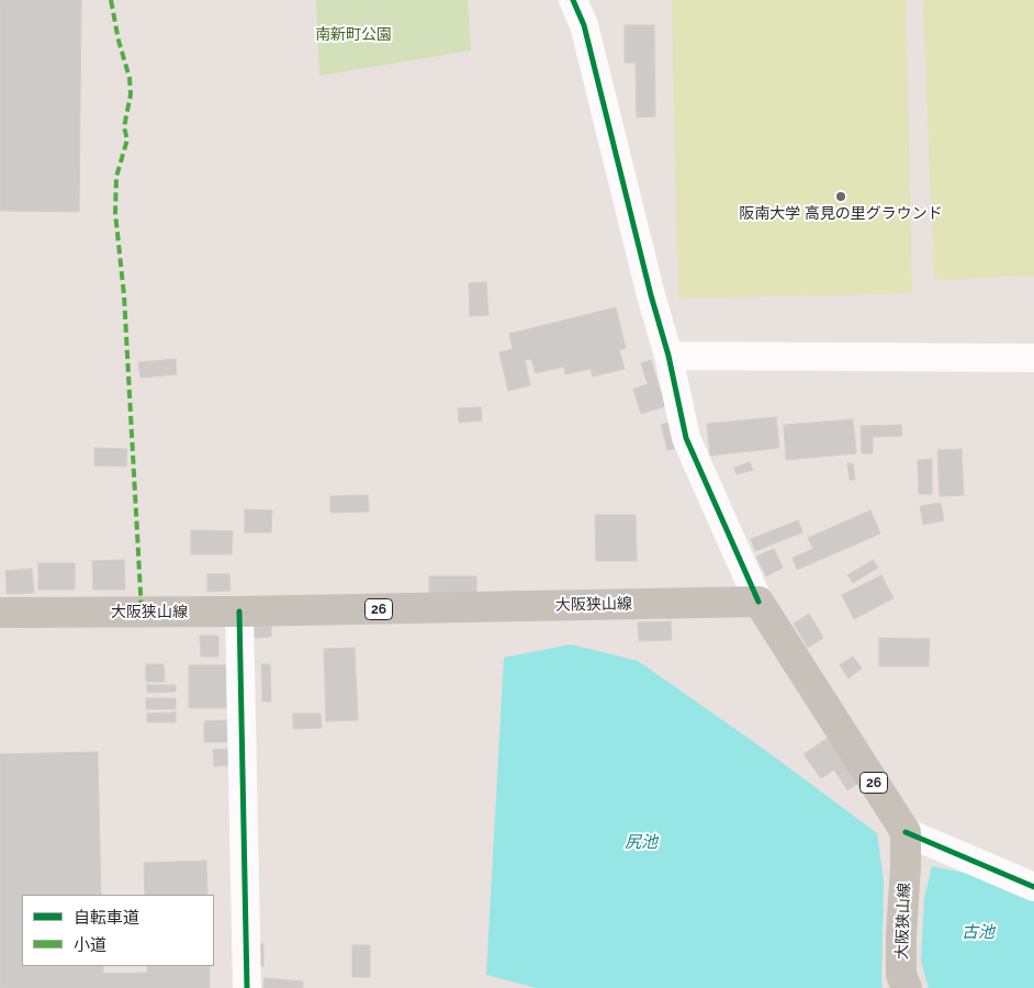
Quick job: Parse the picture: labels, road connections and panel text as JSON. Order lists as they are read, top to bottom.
{
  "streets": {
    "main road": ["大阪狭山線", "26"]
  },
  "crossings": [
    ["大阪狭山線", "26"]
  ],
  "water": ["尻池", "古池"],
  "parks": ["南新町公園"],
  "places": ["阪南大学 高見の里グラウンド"],
  "legend": ["自転車道", "小道"]
}
